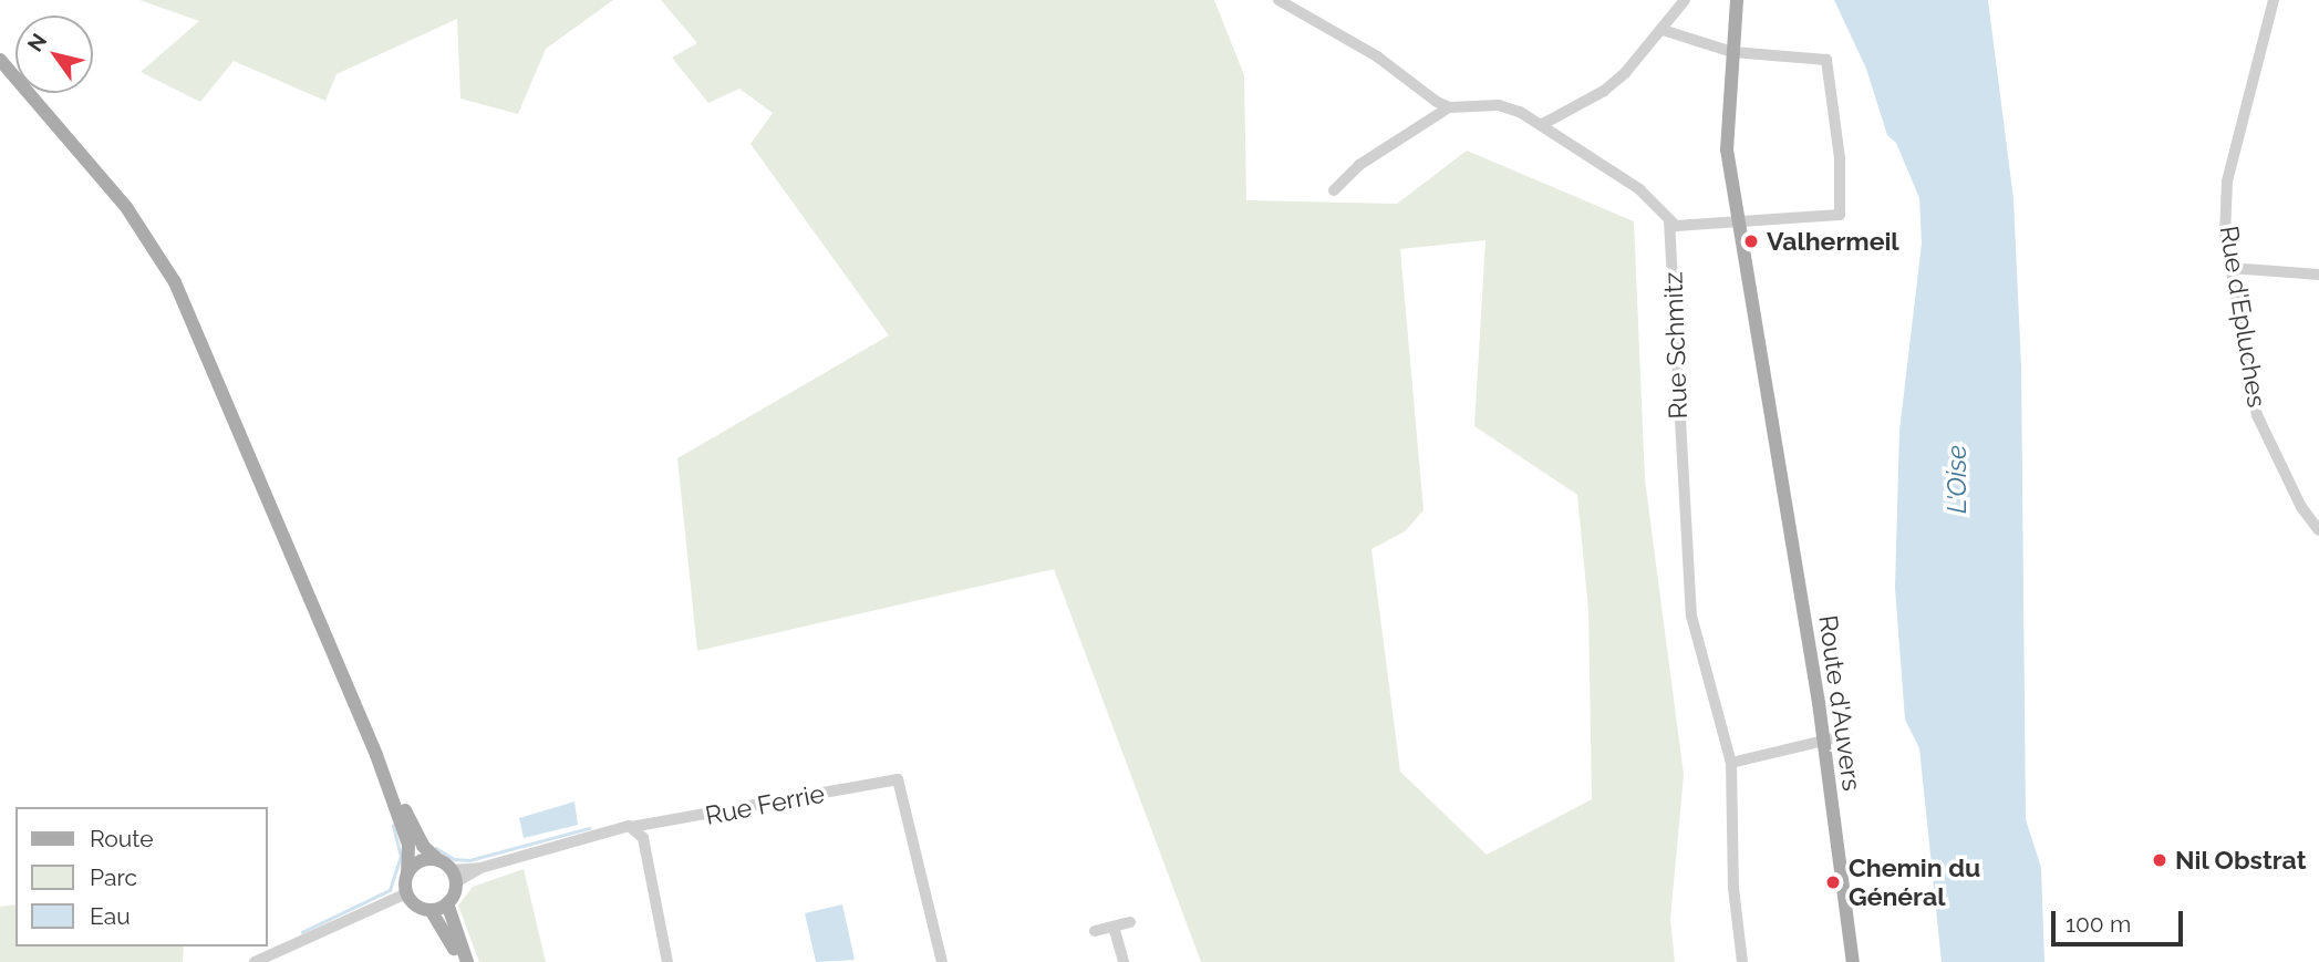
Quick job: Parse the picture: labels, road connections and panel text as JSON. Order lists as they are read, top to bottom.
{
  "streets": {
    "main road": ["Route d'Auvers"],
    "street": ["Rue d'Epluches", "Rue Schmitz", "Rue Ferrie"]
  },
  "water": ["L'Oise"],
  "places": ["Valhermeil", "Nil Obstrat", "Chemin du Général"],
  "legend": ["Route", "Parc", "Eau"],
  "scale_bar": "100 m",
  "north": "top left"
}
